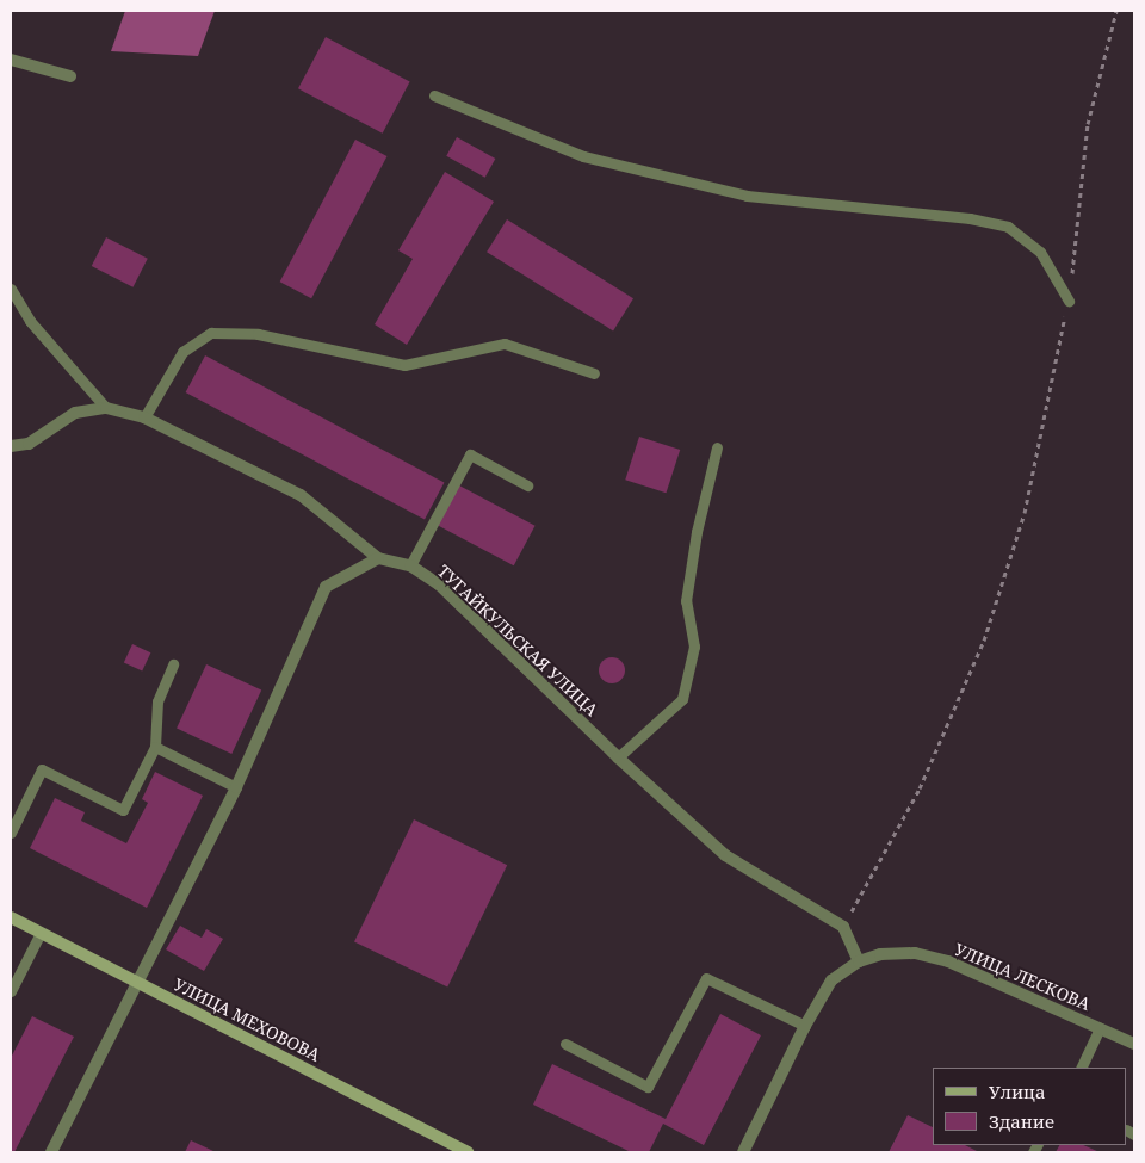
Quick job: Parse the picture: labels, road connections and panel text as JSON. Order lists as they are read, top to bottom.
{
  "streets": {
    "street": ["ТУГАЙКУЛЬСКАЯ УЛИЦА", "УЛИЦА ЛЕСКОВА", "УЛИЦА МЕХОВОВА"]
  },
  "legend": ["Улица", "Здание"]
}
